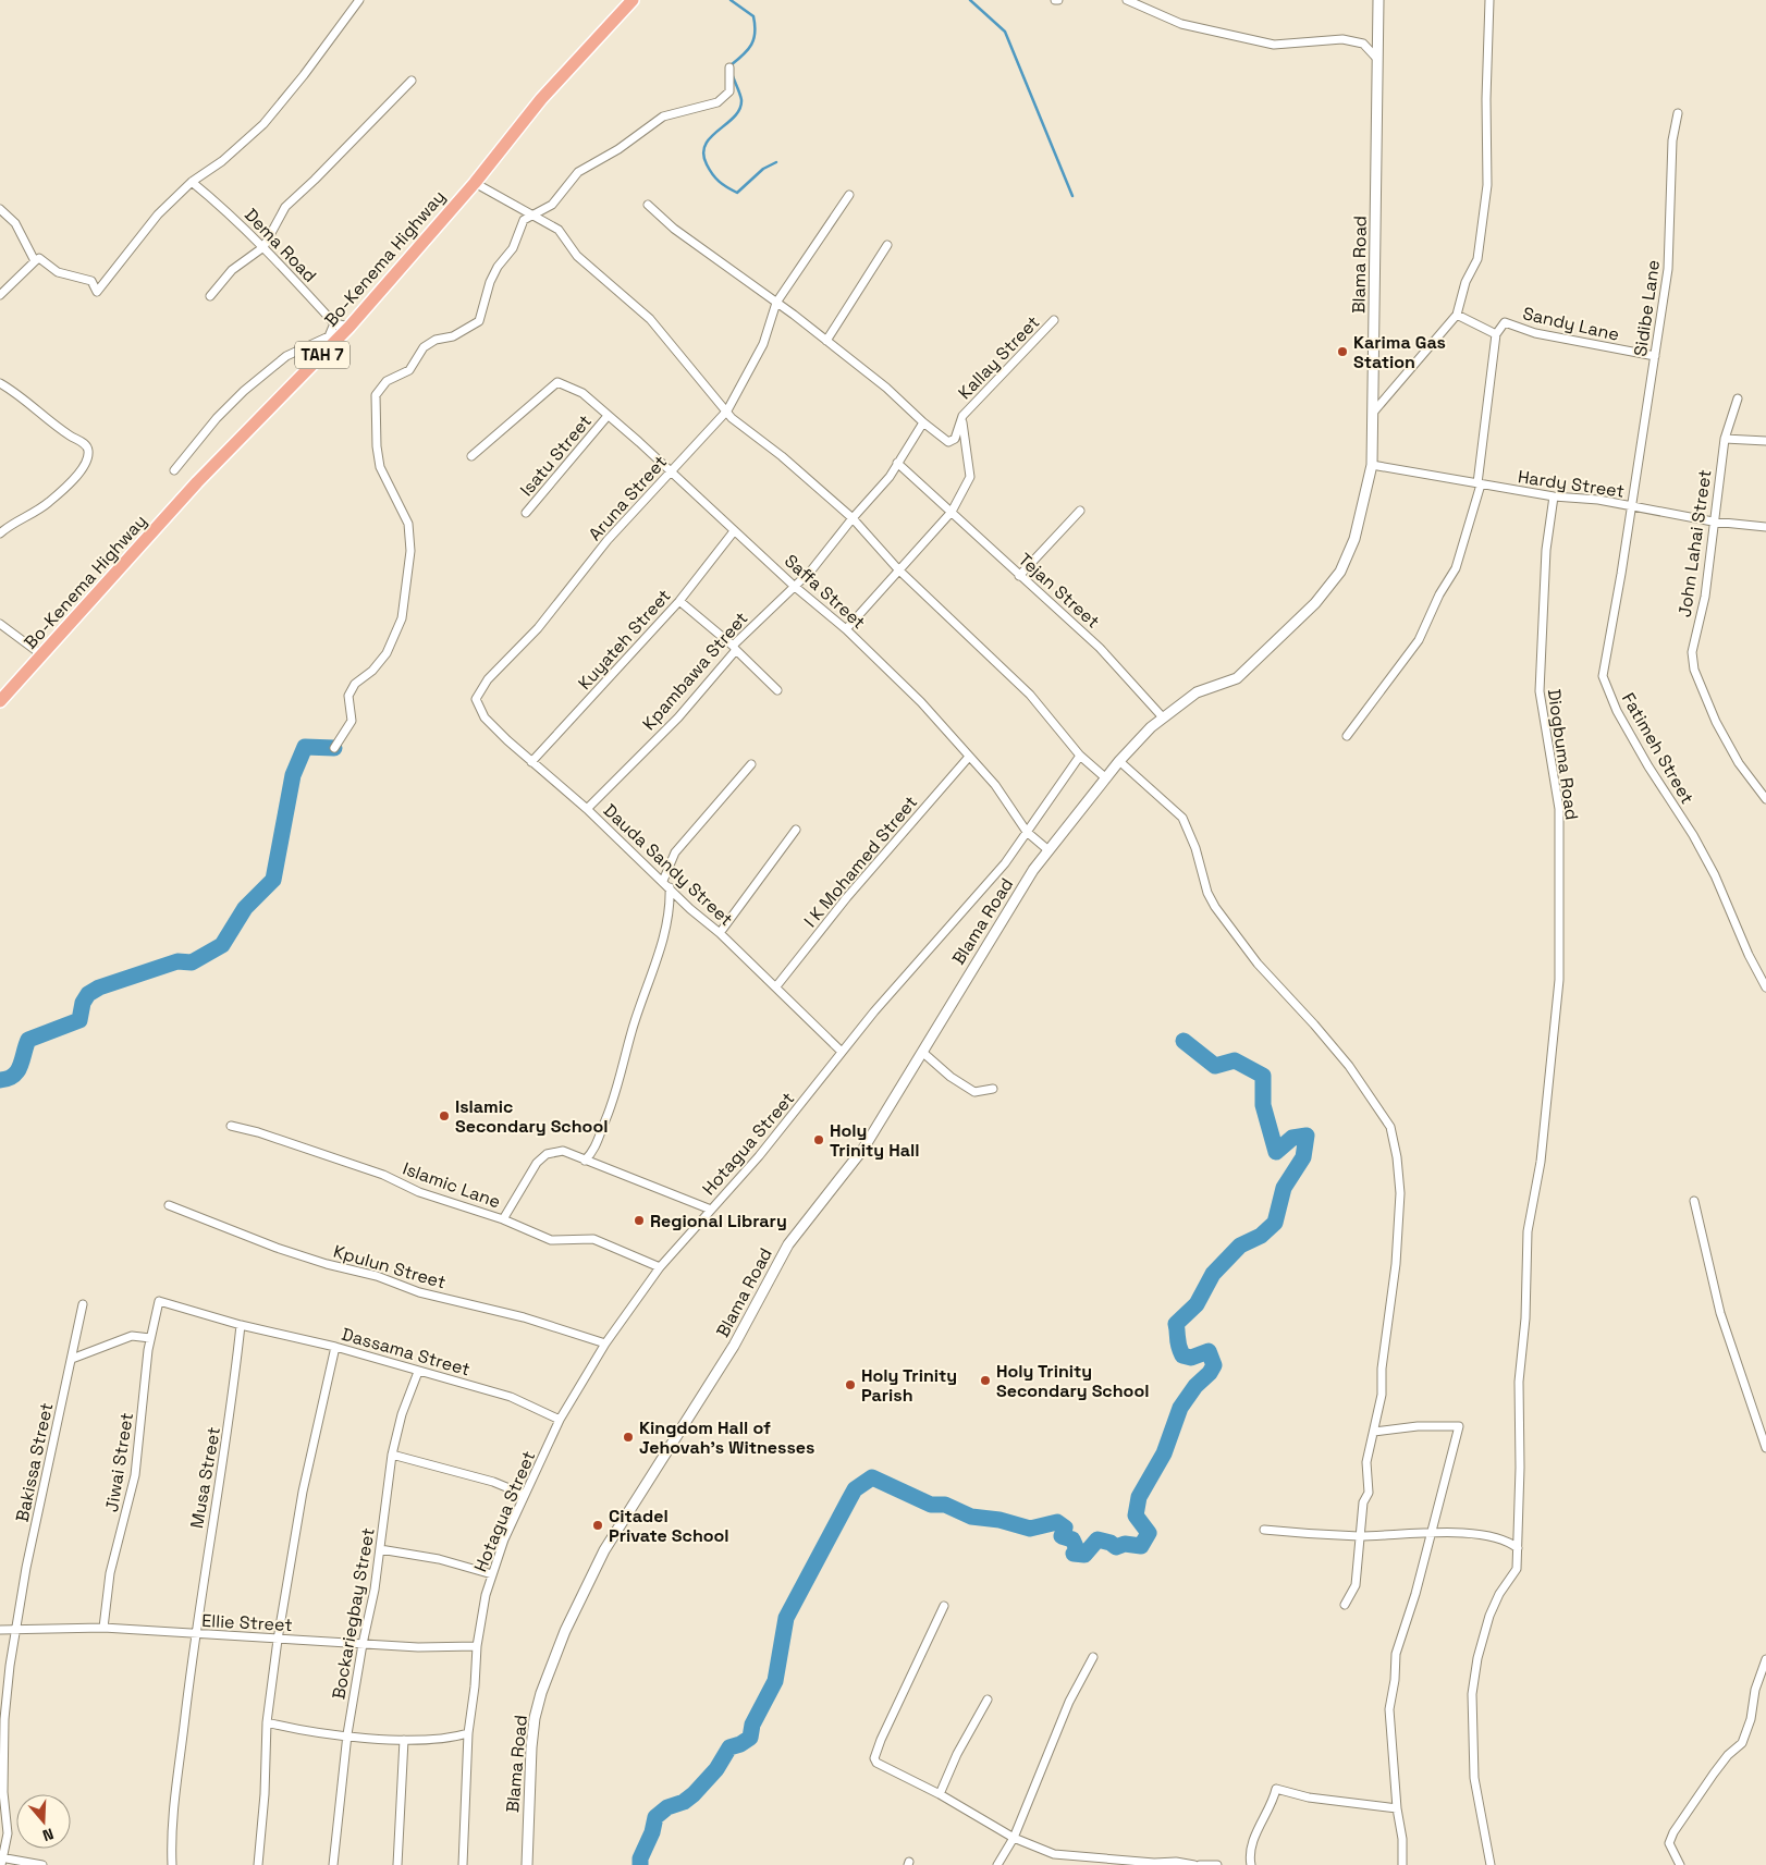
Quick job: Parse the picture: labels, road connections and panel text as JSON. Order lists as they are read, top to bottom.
{
  "streets": {
    "highway": ["Bo-Kenema Highway", "TAH 7"],
    "street": [
      "Dema Road",
      "Blama Road",
      "Sidibe Lane",
      "Sandy Lane",
      "Kallay Street",
      "Isatu Street",
      "Hardy Street",
      "Aruna Street",
      "John Lahai Street",
      "Tejan Street",
      "Saffa Street",
      "Kuyateh Street",
      "Kpambawa Street",
      "Fatimeh Street",
      "Diogbuma Road",
      "I K Mohamed Street",
      "Dauda Sandy Street",
      "Hotagua Street",
      "Islamic Lane",
      "Kpulun Street",
      "Dassama Street",
      "Bakissa Street",
      "Jiwai Street",
      "Musa Street",
      "Bockariegbay Street",
      "Ellie Street"
    ]
  },
  "crossings": [
    ["Blama Road", "Hardy Street"],
    ["Blama Road", "Tejan Street"],
    ["Blama Road", "Saffa Street"],
    ["Sidibe Lane", "Sandy Lane"],
    ["Sidibe Lane", "Hardy Street"],
    ["Sidibe Lane", "Fatimeh Street"],
    ["Kallay Street", "Kpambawa Street"],
    ["Isatu Street", "Saffa Street"],
    ["Hardy Street", "John Lahai Street"],
    ["Hardy Street", "Fatimeh Street"],
    ["Hardy Street", "Diogbuma Road"],
    ["Aruna Street", "Saffa Street"],
    ["Aruna Street", "Dauda Sandy Street"],
    ["Tejan Street", "Kpambawa Street"],
    ["Saffa Street", "Kuyateh Street"],
    ["Saffa Street", "Kpambawa Street"],
    ["Saffa Street", "I K Mohamed Street"],
    ["Saffa Street", "Hotagua Street"],
    ["Kuyateh Street", "Dauda Sandy Street"],
    ["Kpambawa Street", "Dauda Sandy Street"],
    ["I K Mohamed Street", "Dauda Sandy Street"],
    ["Dauda Sandy Street", "Hotagua Street"],
    ["Hotagua Street", "Islamic Lane"],
    ["Hotagua Street", "Kpulun Street"],
    ["Hotagua Street", "Dassama Street"],
    ["Hotagua Street", "Ellie Street"],
    ["Dassama Street", "Jiwai Street"],
    ["Dassama Street", "Musa Street"],
    ["Dassama Street", "Bockariegbay Street"],
    ["Bakissa Street", "Ellie Street"],
    ["Jiwai Street", "Ellie Street"],
    ["Musa Street", "Ellie Street"],
    ["Bockariegbay Street", "Ellie Street"]
  ],
  "places": [
    "Karima Gas Station",
    "Islamic Secondary School",
    "Holy Trinity Hall",
    "Regional Library",
    "Holy Trinity Secondary School",
    "Holy Trinity Parish",
    "Kingdom Hall of Jehovah’s Witnesses",
    "Citadel Private School"
  ],
  "north": "bottom"
}
